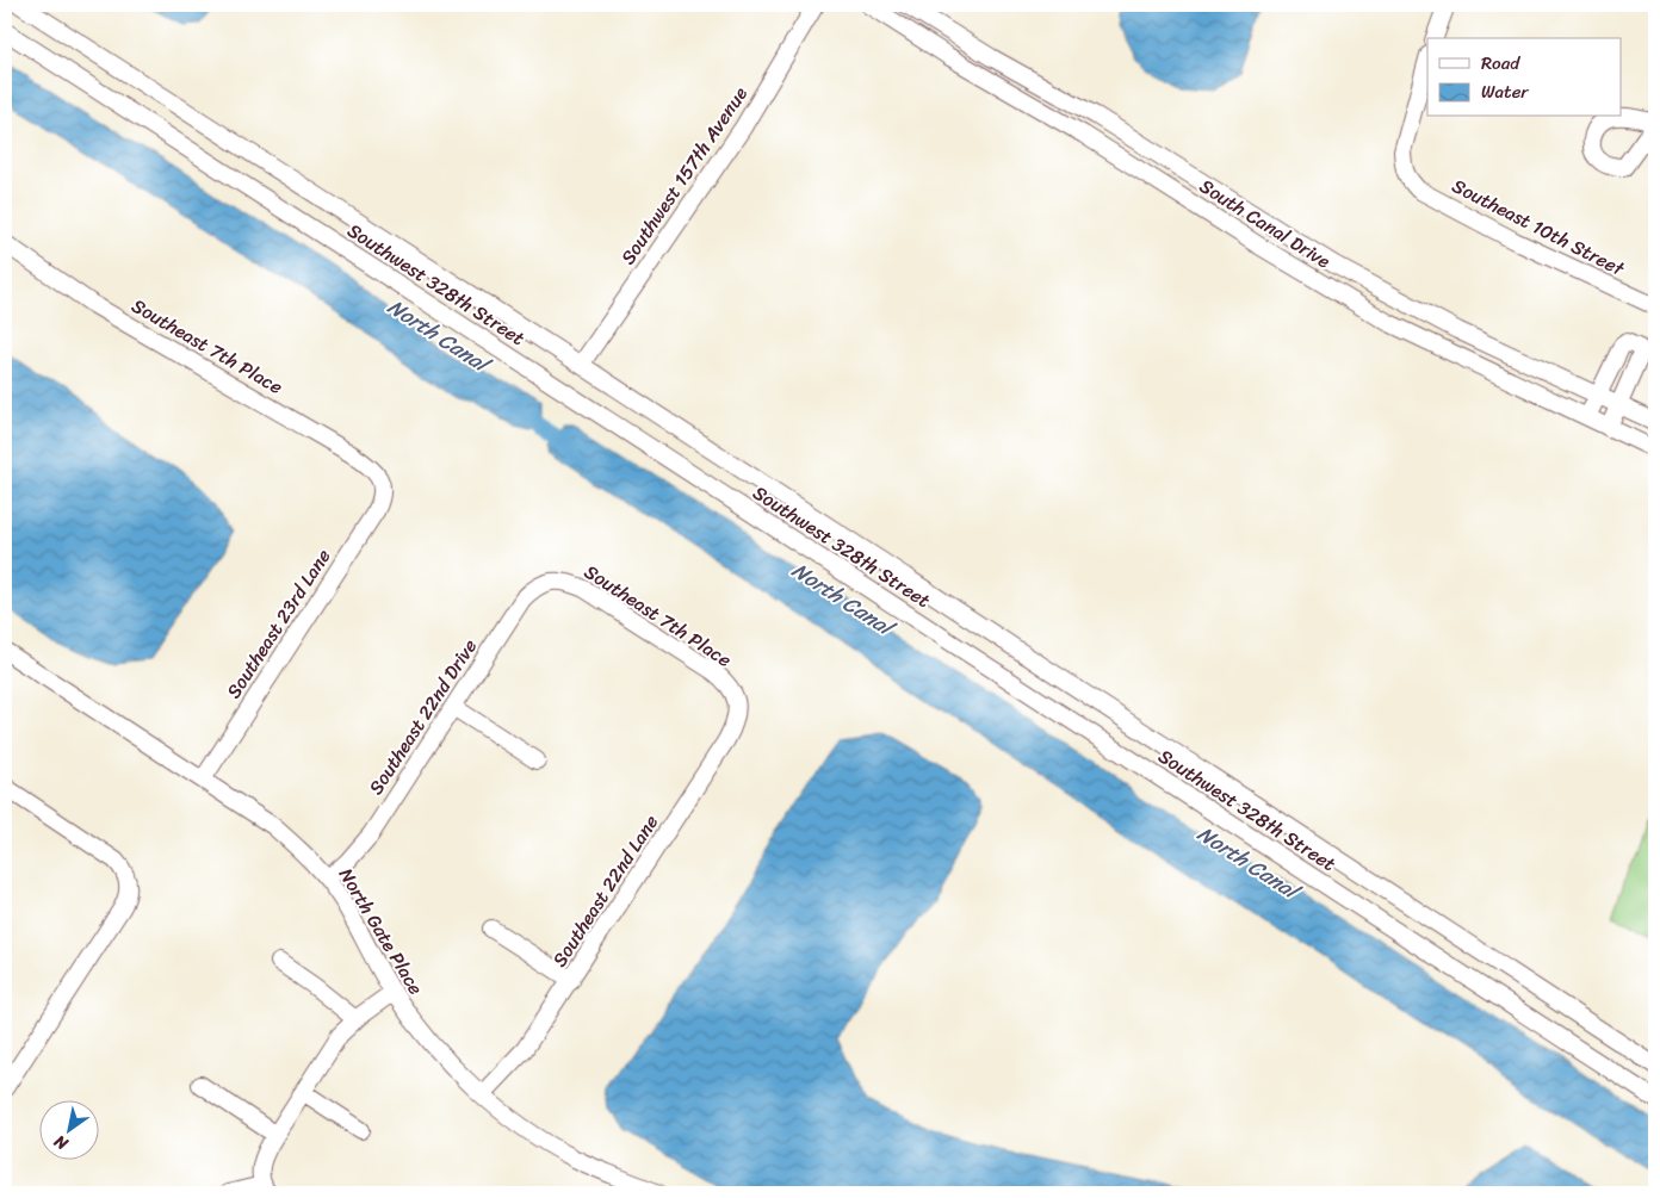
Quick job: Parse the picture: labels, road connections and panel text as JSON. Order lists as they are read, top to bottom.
{
  "streets": {
    "street": [
      "Southwest 157th Avenue",
      "South Canal Drive",
      "Southeast 10th Street",
      "Southwest 328th Street",
      "Southeast 7th Place",
      "Southeast 23rd Lane",
      "Southeast 22nd Drive",
      "Southeast 22nd Lane",
      "North Gate Place"
    ]
  },
  "crossings": [
    ["Southwest 157th Avenue", "Southwest 328th Street"],
    ["Southeast 7th Place", "Southeast 23rd Lane"],
    ["Southeast 7th Place", "Southeast 22nd Drive"],
    ["Southeast 7th Place", "Southeast 22nd Lane"],
    ["Southeast 23rd Lane", "North Gate Place"],
    ["Southeast 22nd Drive", "North Gate Place"],
    ["Southeast 22nd Lane", "North Gate Place"]
  ],
  "water": ["North Canal"],
  "legend": ["Road", "Water"],
  "north": "bottom left"
}
